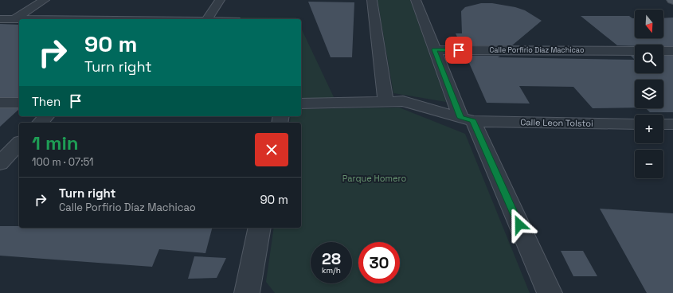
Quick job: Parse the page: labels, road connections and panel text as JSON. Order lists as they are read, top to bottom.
{
  "streets": {
    "street": ["Calle Porfirio Díaz Machicao", "Calle Leon Tolstoi"]
  },
  "parks": ["Parque Homero"],
  "north": "bottom",
  "page": {
    "map_buttons": ["+", "−"],
    "turn": ["90 m", "Turn right"],
    "then": "Then",
    "heading": ["1 min", "100 m · 07:51"],
    "list": [
      {
        "name": "Turn right",
        "note": "Calle Porfirio Díaz Machicao",
        "value": "90 m"
      }
    ],
    "speed": "28 km/h",
    "limit": "30"
  }
}
